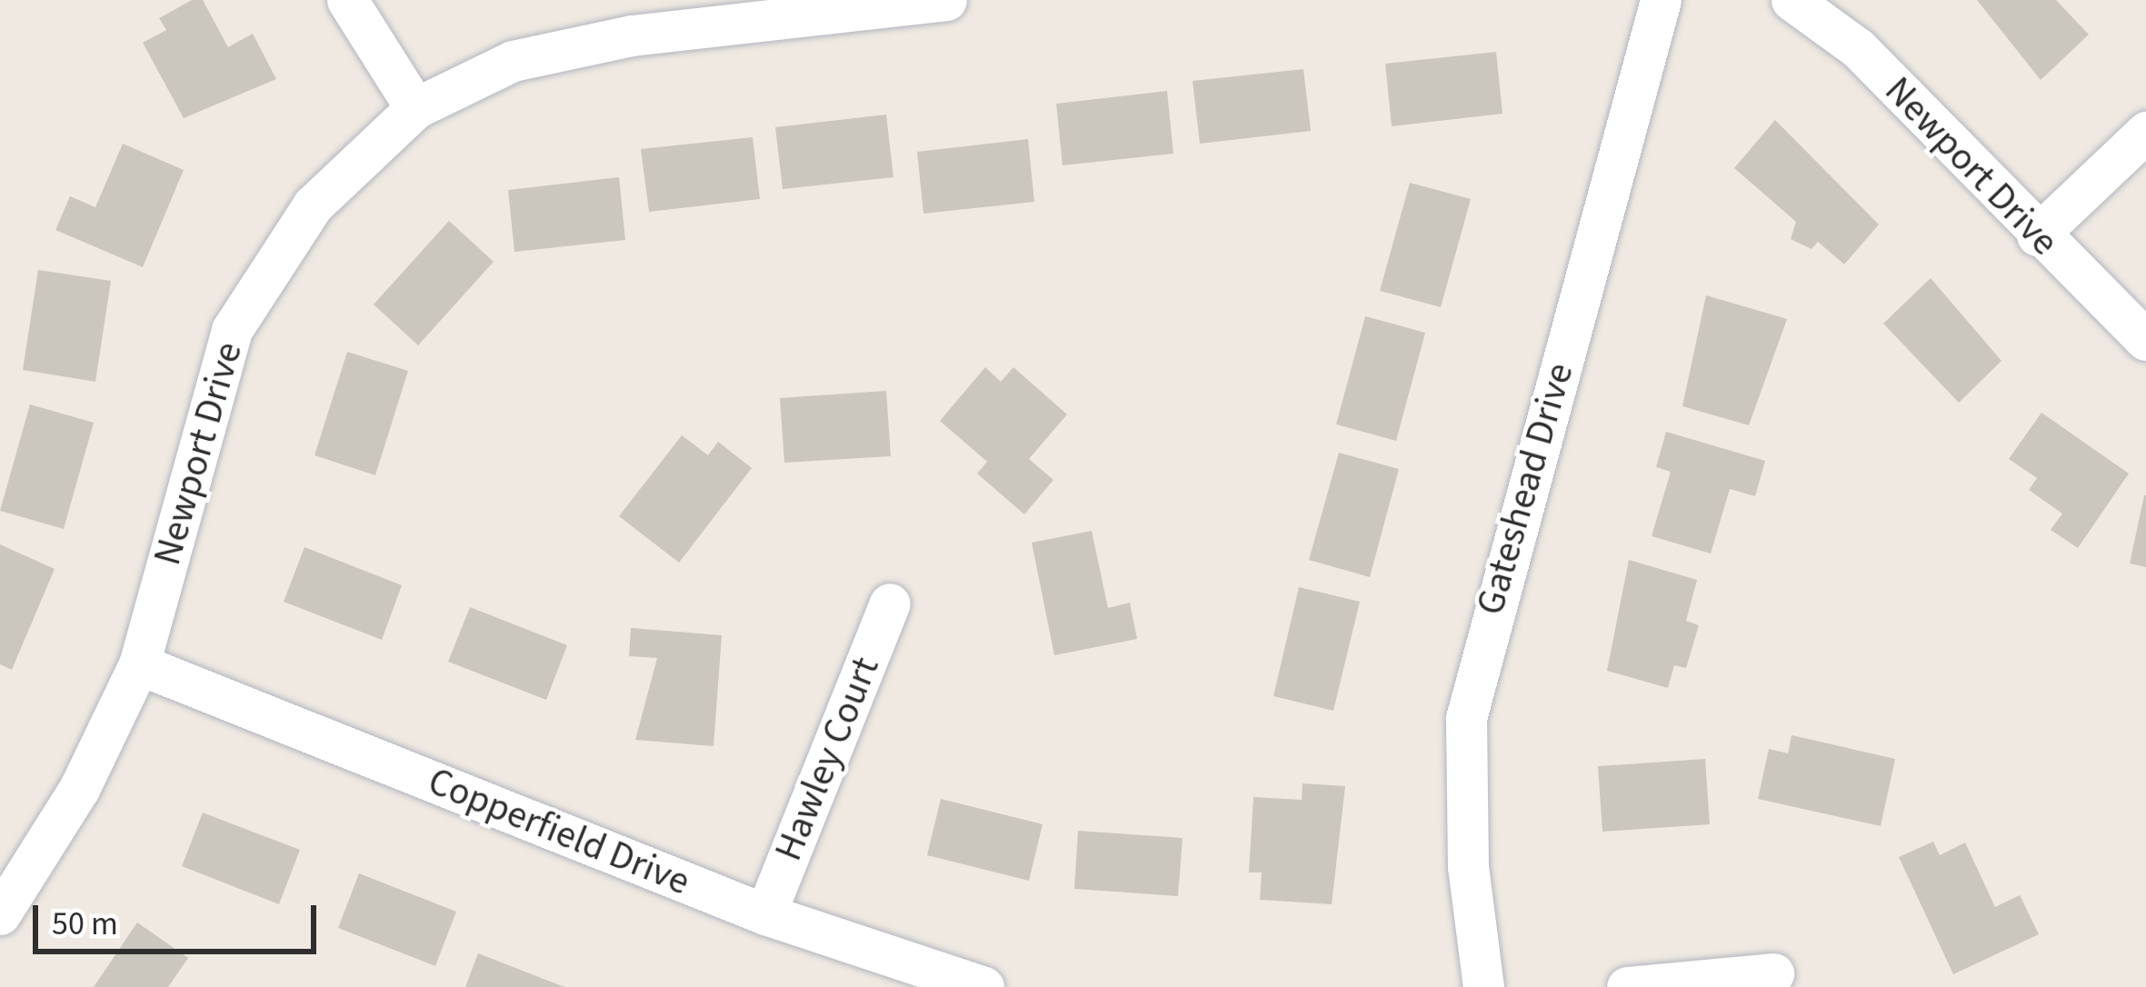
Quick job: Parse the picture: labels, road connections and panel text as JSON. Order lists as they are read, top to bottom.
{
  "streets": {
    "street": [
      "Newport Drive",
      "Gateshead Drive",
      "Hawley Court",
      "Copperfield Drive"
    ]
  },
  "crossings": [
    ["Newport Drive", "Copperfield Drive"],
    ["Hawley Court", "Copperfield Drive"]
  ],
  "scale_bar": "50 m"
}
